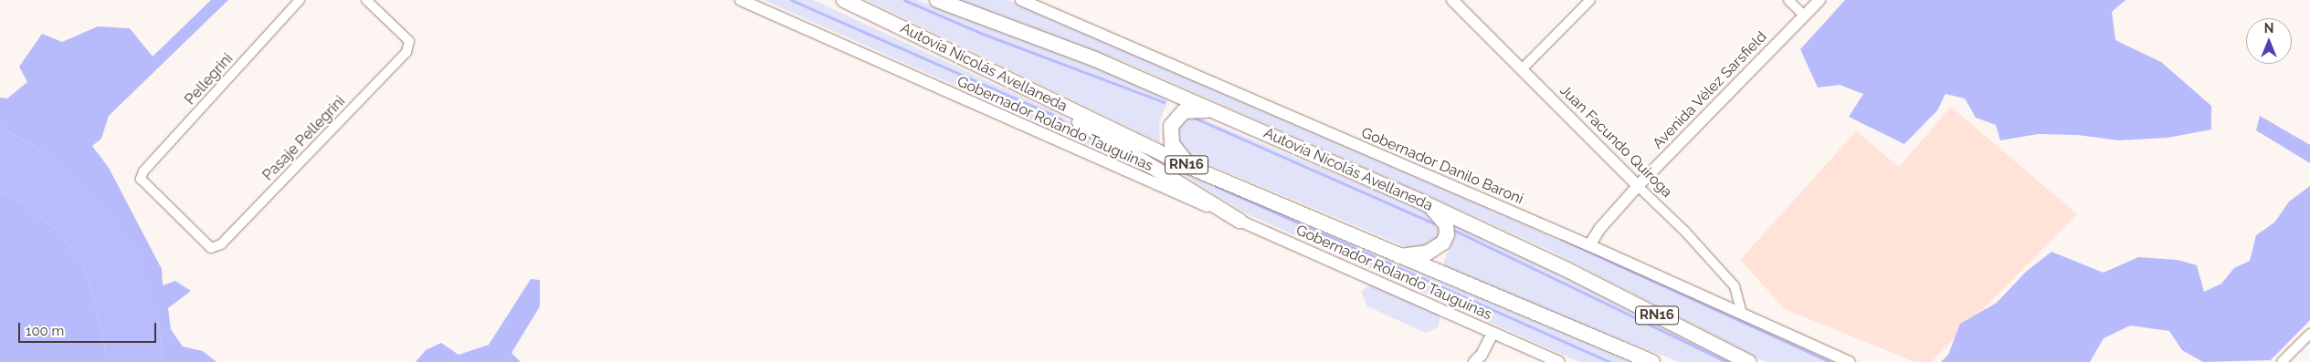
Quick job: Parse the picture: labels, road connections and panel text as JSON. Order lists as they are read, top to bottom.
{
  "streets": {
    "highway": ["Autovía Nicolás Avellaneda", "RN16"],
    "street": [
      "Pellegrini",
      "Avenida Vélez Sarsfield",
      "Gobernador Rolando Tauguinas",
      "Pasaje Pellegrini",
      "Juan Facundo Quiroga",
      "Gobernador Danilo Baroni"
    ]
  },
  "crossings": [
    ["Pellegrini", "Pasaje Pellegrini"],
    ["Avenida Vélez Sarsfield", "Juan Facundo Quiroga"],
    ["Avenida Vélez Sarsfield", "Gobernador Danilo Baroni"],
    ["Juan Facundo Quiroga", "Gobernador Danilo Baroni"]
  ],
  "scale_bar": "100 m",
  "north": "top"
}
